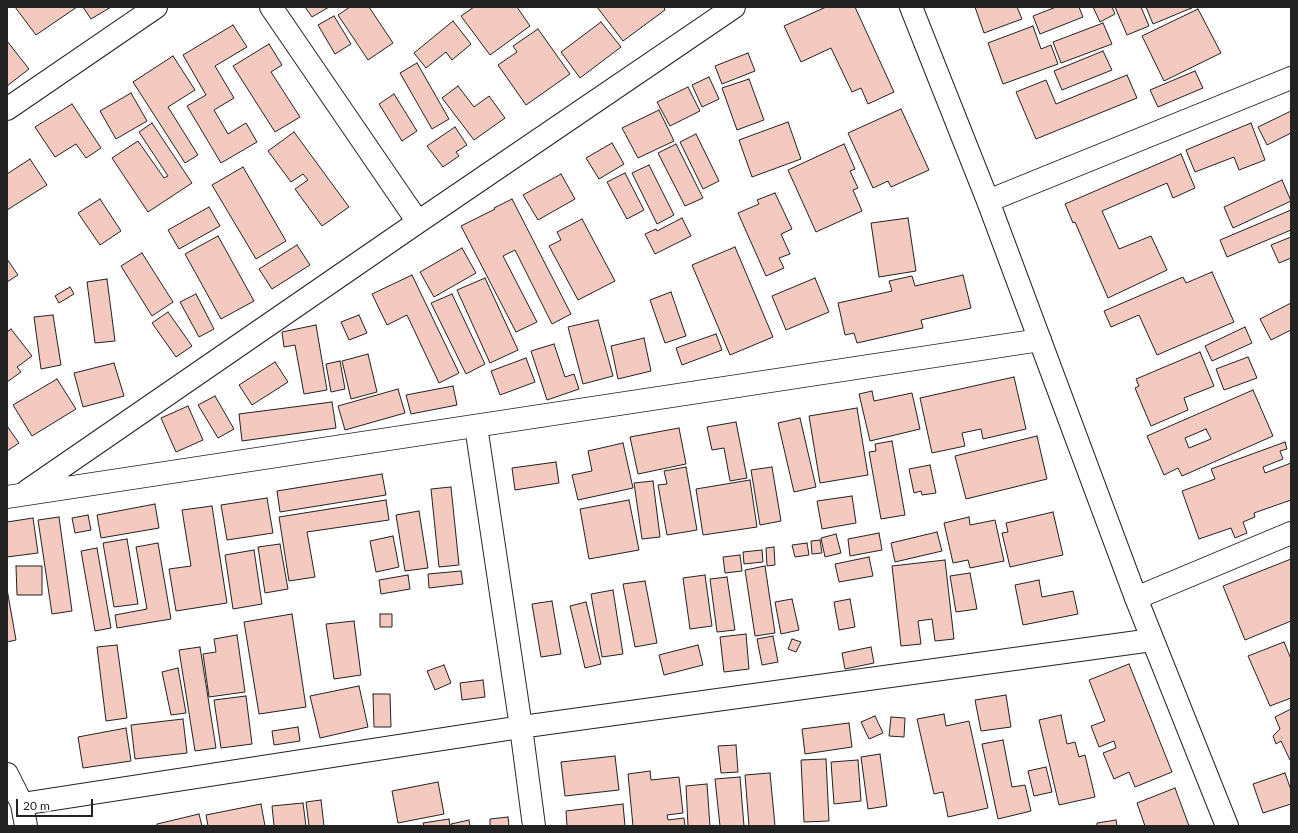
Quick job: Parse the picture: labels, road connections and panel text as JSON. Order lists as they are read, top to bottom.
{
  "scale_bar": "20 m"
}
